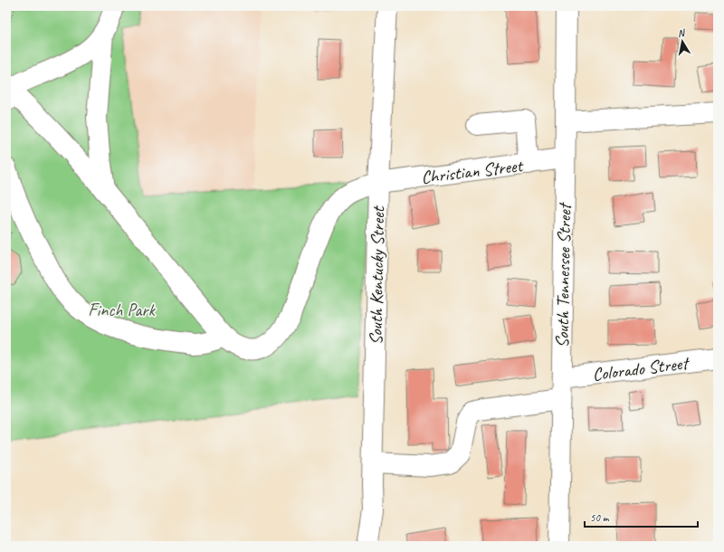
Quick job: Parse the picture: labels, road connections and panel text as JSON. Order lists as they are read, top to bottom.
{
  "streets": {
    "street": [
      "Christian Street",
      "South Kentucky Street",
      "South Tennessee Street",
      "Colorado Street"
    ]
  },
  "crossings": [
    ["Christian Street", "South Kentucky Street"],
    ["Christian Street", "South Tennessee Street"],
    ["South Tennessee Street", "Colorado Street"]
  ],
  "parks": ["Finch Park"],
  "scale_bar": "50 m",
  "north": "top"
}
